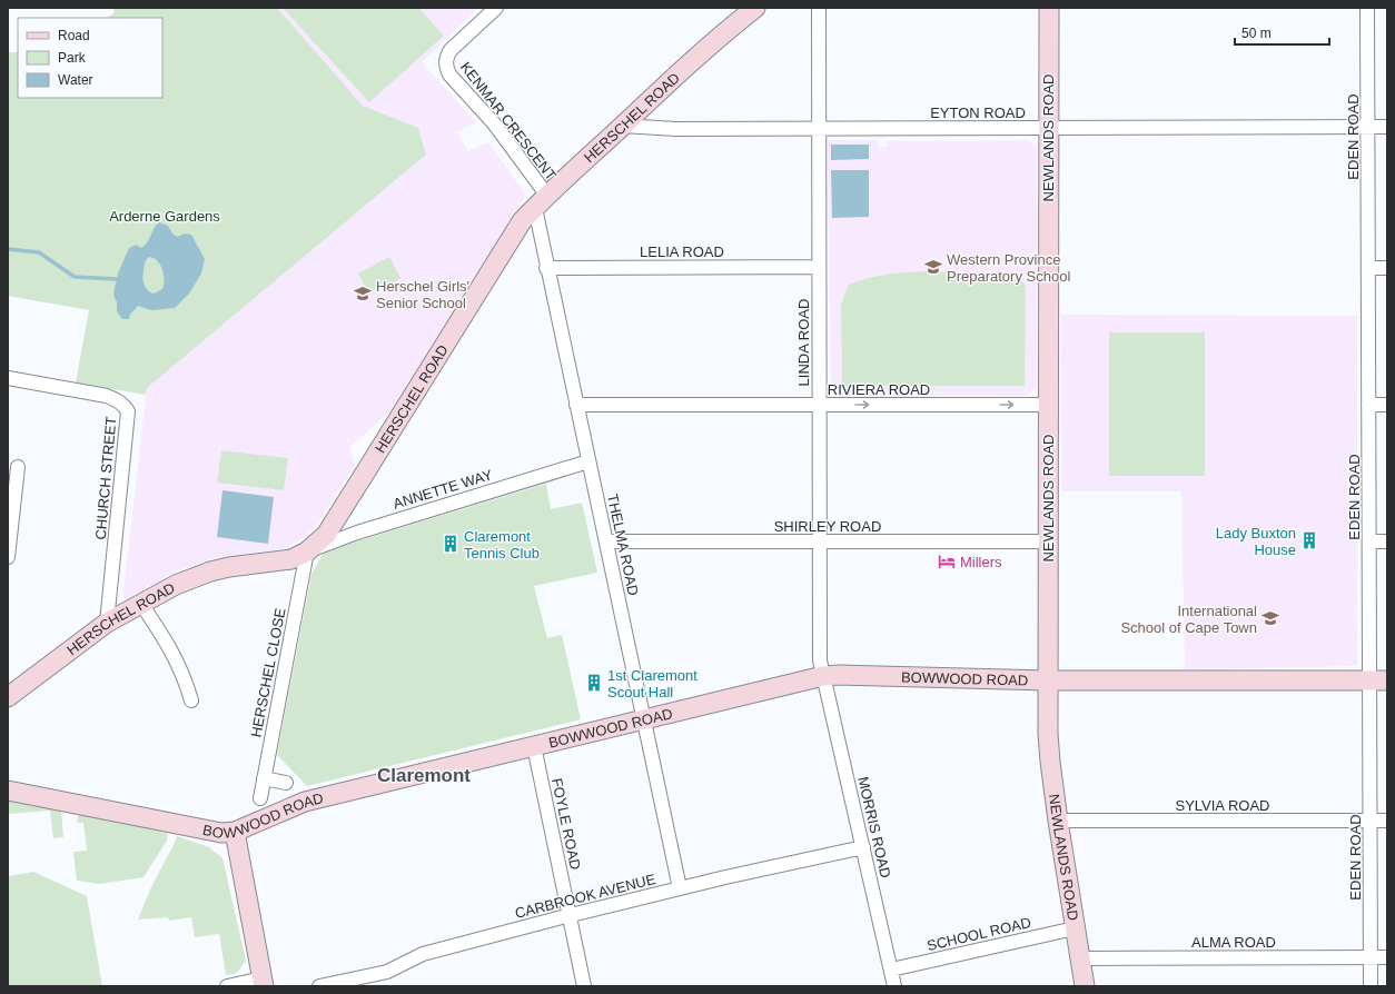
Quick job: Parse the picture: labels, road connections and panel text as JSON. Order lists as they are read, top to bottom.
{
  "streets": {
    "street": [
      "EYTON ROAD",
      "HERSCHEL ROAD",
      "KENMAR CRESCENT",
      "EDEN ROAD",
      "NEWLANDS ROAD",
      "LELIA ROAD",
      "LINDA ROAD",
      "RIVIERA ROAD",
      "CHURCH STREET",
      "ANNETTE WAY",
      "SHIRLEY ROAD",
      "THELMA ROAD",
      "HERSCHEL CLOSE",
      "BOWWOOD ROAD",
      "SYLVIA ROAD",
      "FOYLE ROAD",
      "MORRIS ROAD",
      "CARBROOK AVENUE",
      "SCHOOL ROAD",
      "ALMA ROAD"
    ]
  },
  "crossings": [
    ["EYTON ROAD", "HERSCHEL ROAD"],
    ["EYTON ROAD", "EDEN ROAD"],
    ["EYTON ROAD", "NEWLANDS ROAD"],
    ["EYTON ROAD", "LINDA ROAD"],
    ["HERSCHEL ROAD", "KENMAR CRESCENT"],
    ["HERSCHEL ROAD", "CHURCH STREET"],
    ["HERSCHEL ROAD", "ANNETTE WAY"],
    ["HERSCHEL ROAD", "THELMA ROAD"],
    ["HERSCHEL ROAD", "HERSCHEL CLOSE"],
    ["KENMAR CRESCENT", "THELMA ROAD"],
    ["EDEN ROAD", "BOWWOOD ROAD"],
    ["EDEN ROAD", "SYLVIA ROAD"],
    ["EDEN ROAD", "ALMA ROAD"],
    ["NEWLANDS ROAD", "RIVIERA ROAD"],
    ["NEWLANDS ROAD", "SHIRLEY ROAD"],
    ["NEWLANDS ROAD", "BOWWOOD ROAD"],
    ["NEWLANDS ROAD", "SYLVIA ROAD"],
    ["NEWLANDS ROAD", "SCHOOL ROAD"],
    ["NEWLANDS ROAD", "ALMA ROAD"],
    ["LELIA ROAD", "LINDA ROAD"],
    ["LELIA ROAD", "THELMA ROAD"],
    ["LINDA ROAD", "RIVIERA ROAD"],
    ["LINDA ROAD", "SHIRLEY ROAD"],
    ["LINDA ROAD", "BOWWOOD ROAD"],
    ["LINDA ROAD", "MORRIS ROAD"],
    ["RIVIERA ROAD", "THELMA ROAD"],
    ["ANNETTE WAY", "THELMA ROAD"],
    ["ANNETTE WAY", "HERSCHEL CLOSE"],
    ["SHIRLEY ROAD", "THELMA ROAD"],
    ["THELMA ROAD", "BOWWOOD ROAD"],
    ["THELMA ROAD", "CARBROOK AVENUE"],
    ["BOWWOOD ROAD", "FOYLE ROAD"],
    ["BOWWOOD ROAD", "MORRIS ROAD"],
    ["FOYLE ROAD", "CARBROOK AVENUE"],
    ["MORRIS ROAD", "CARBROOK AVENUE"],
    ["MORRIS ROAD", "SCHOOL ROAD"]
  ],
  "one_way": ["RIVIERA ROAD"],
  "districts": ["Claremont"],
  "parks": ["Arderne Gardens"],
  "places": {
    "school or university": ["Western Province Preparatory School", "Herschel Girls' Senior School", "International School of Cape Town"],
    "building": ["Lady Buxton House", "Claremont Tennis Club", "1st Claremont Scout Hall"],
    "hotel": ["Millers"]
  },
  "legend": ["Road", "Park", "Water"],
  "scale_bar": "50 m"
}
